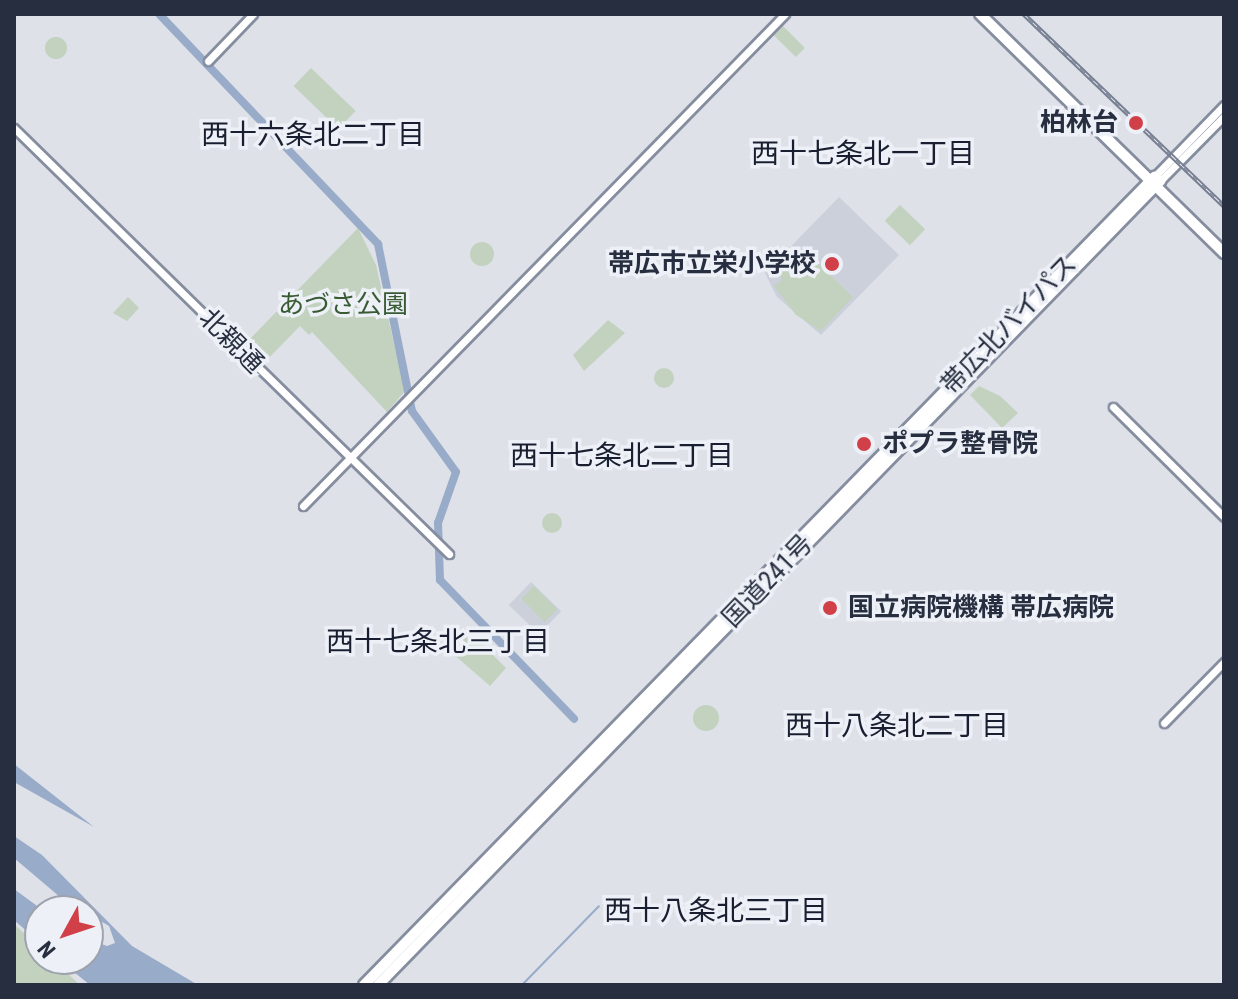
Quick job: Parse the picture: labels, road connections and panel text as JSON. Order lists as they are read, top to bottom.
{
  "streets": {
    "highway": ["国道241号"],
    "street": ["北親通"]
  },
  "districts": [
    "西十六条北二丁目",
    "西十七条北一丁目",
    "西十七条北二丁目",
    "西十七条北三丁目",
    "西十八条北二丁目",
    "西十八条北三丁目"
  ],
  "parks": ["あづさ公園"],
  "places": [
    "柏林台",
    "帯広市立栄小学校",
    "ポプラ整骨院",
    "国立病院機構 帯広病院"
  ],
  "north": "bottom left"
}
